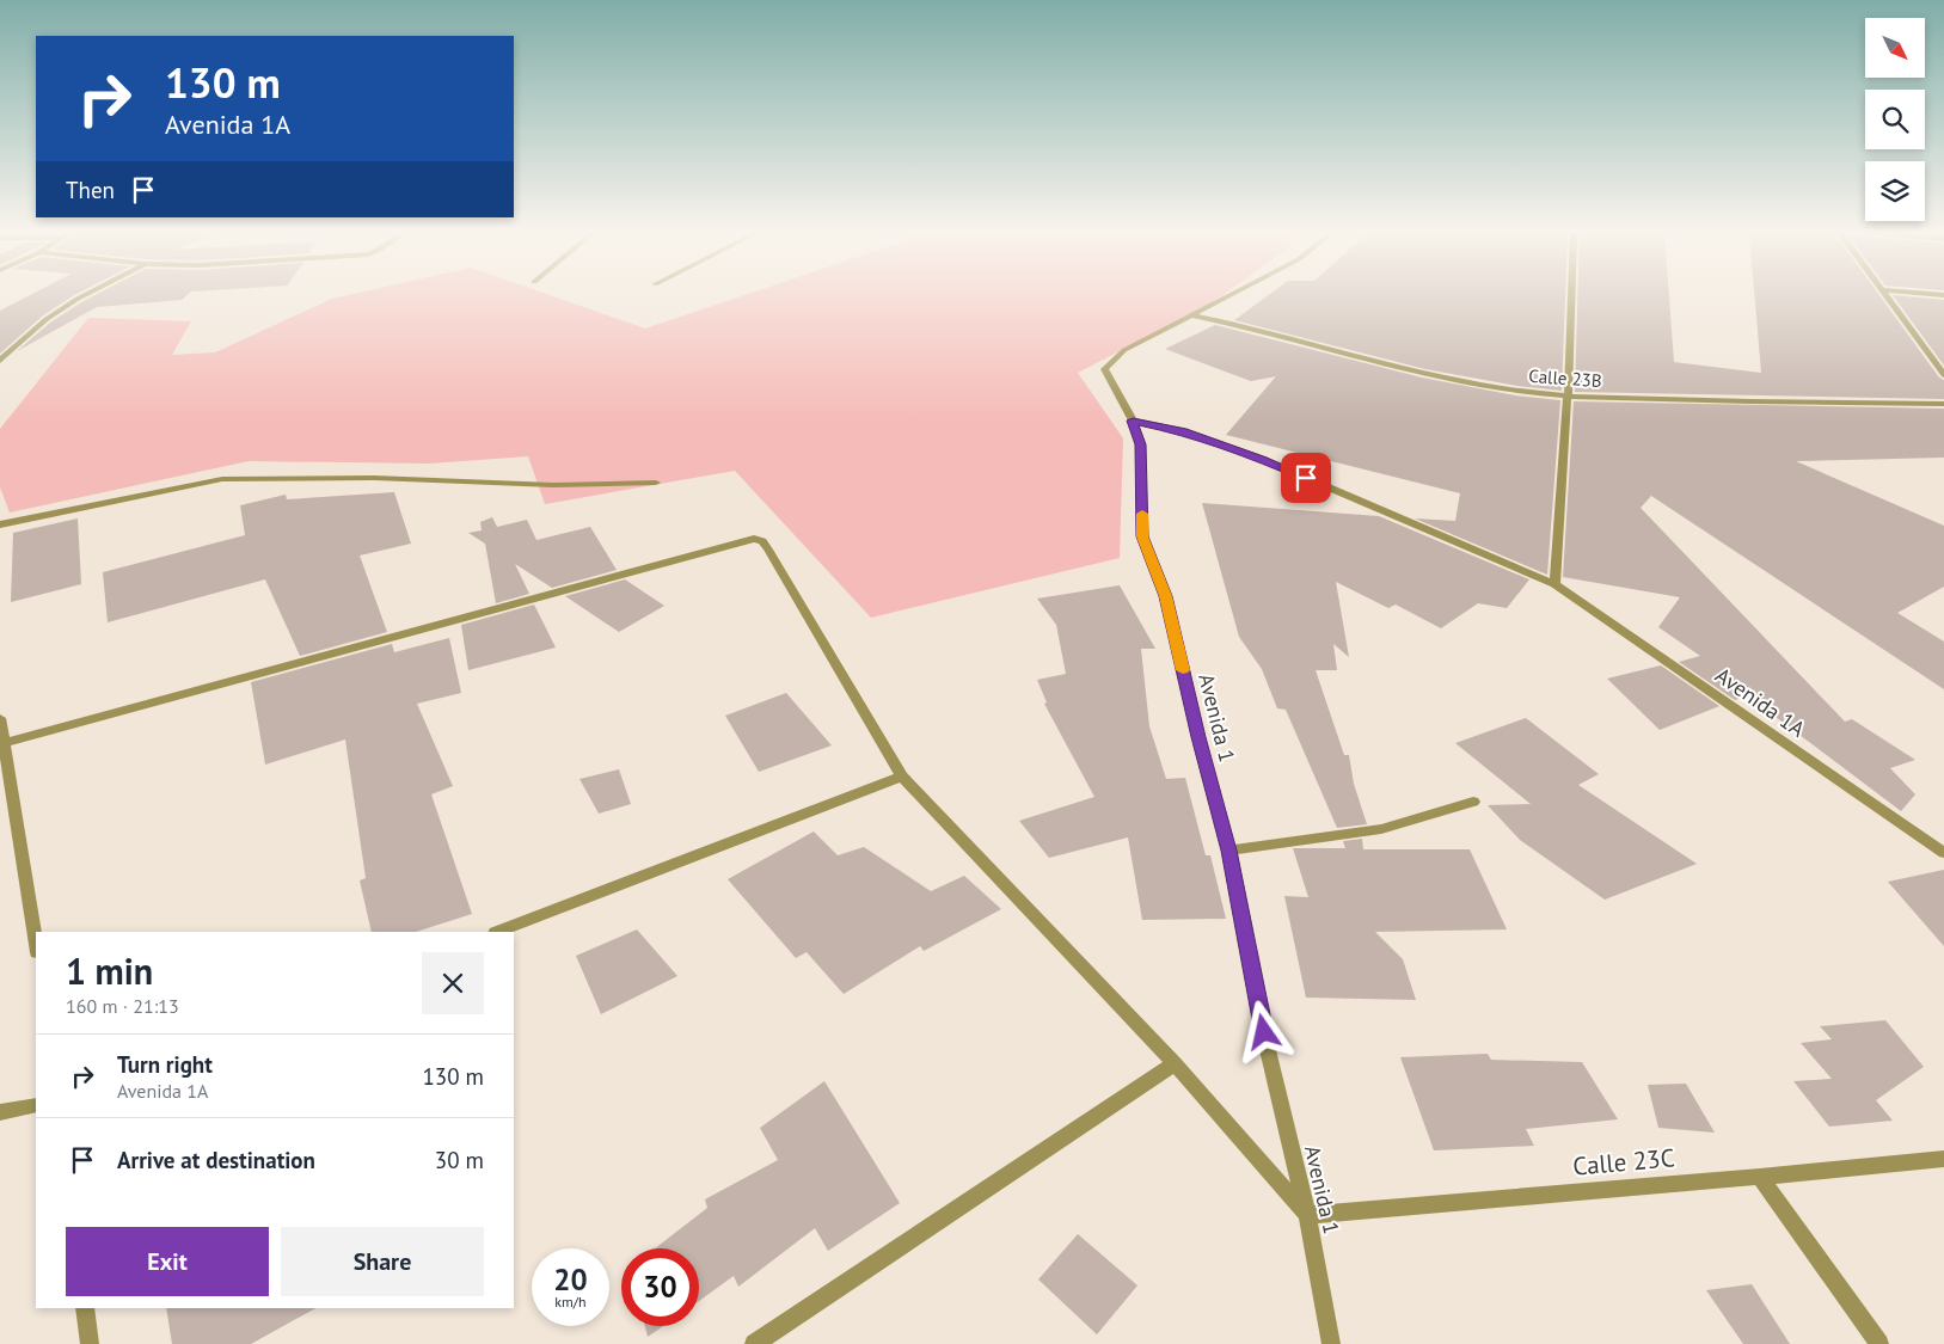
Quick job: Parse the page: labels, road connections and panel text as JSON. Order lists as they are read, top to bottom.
{
  "streets": {
    "street": [
      "Calle 23B",
      "Avenida 1A",
      "Avenida 1",
      "Calle 23C"
    ]
  },
  "crossings": [
    ["Calle 23B", "Avenida 1"],
    ["Avenida 1A", "Avenida 1"],
    ["Avenida 1", "Calle 23C"]
  ],
  "north": "bottom right",
  "page": {
    "turn": ["130 m", "Avenida 1A"],
    "then": "Then",
    "heading": ["1 min", "160 m · 21:13"],
    "list": [
      {
        "name": "Turn right",
        "note": "Avenida 1A",
        "value": "130 m"
      },
      {
        "name": "Arrive at destination",
        "value": "30 m"
      }
    ],
    "buttons": ["Exit", "Share"],
    "speed": "20 km/h",
    "limit": "30"
  }
}
